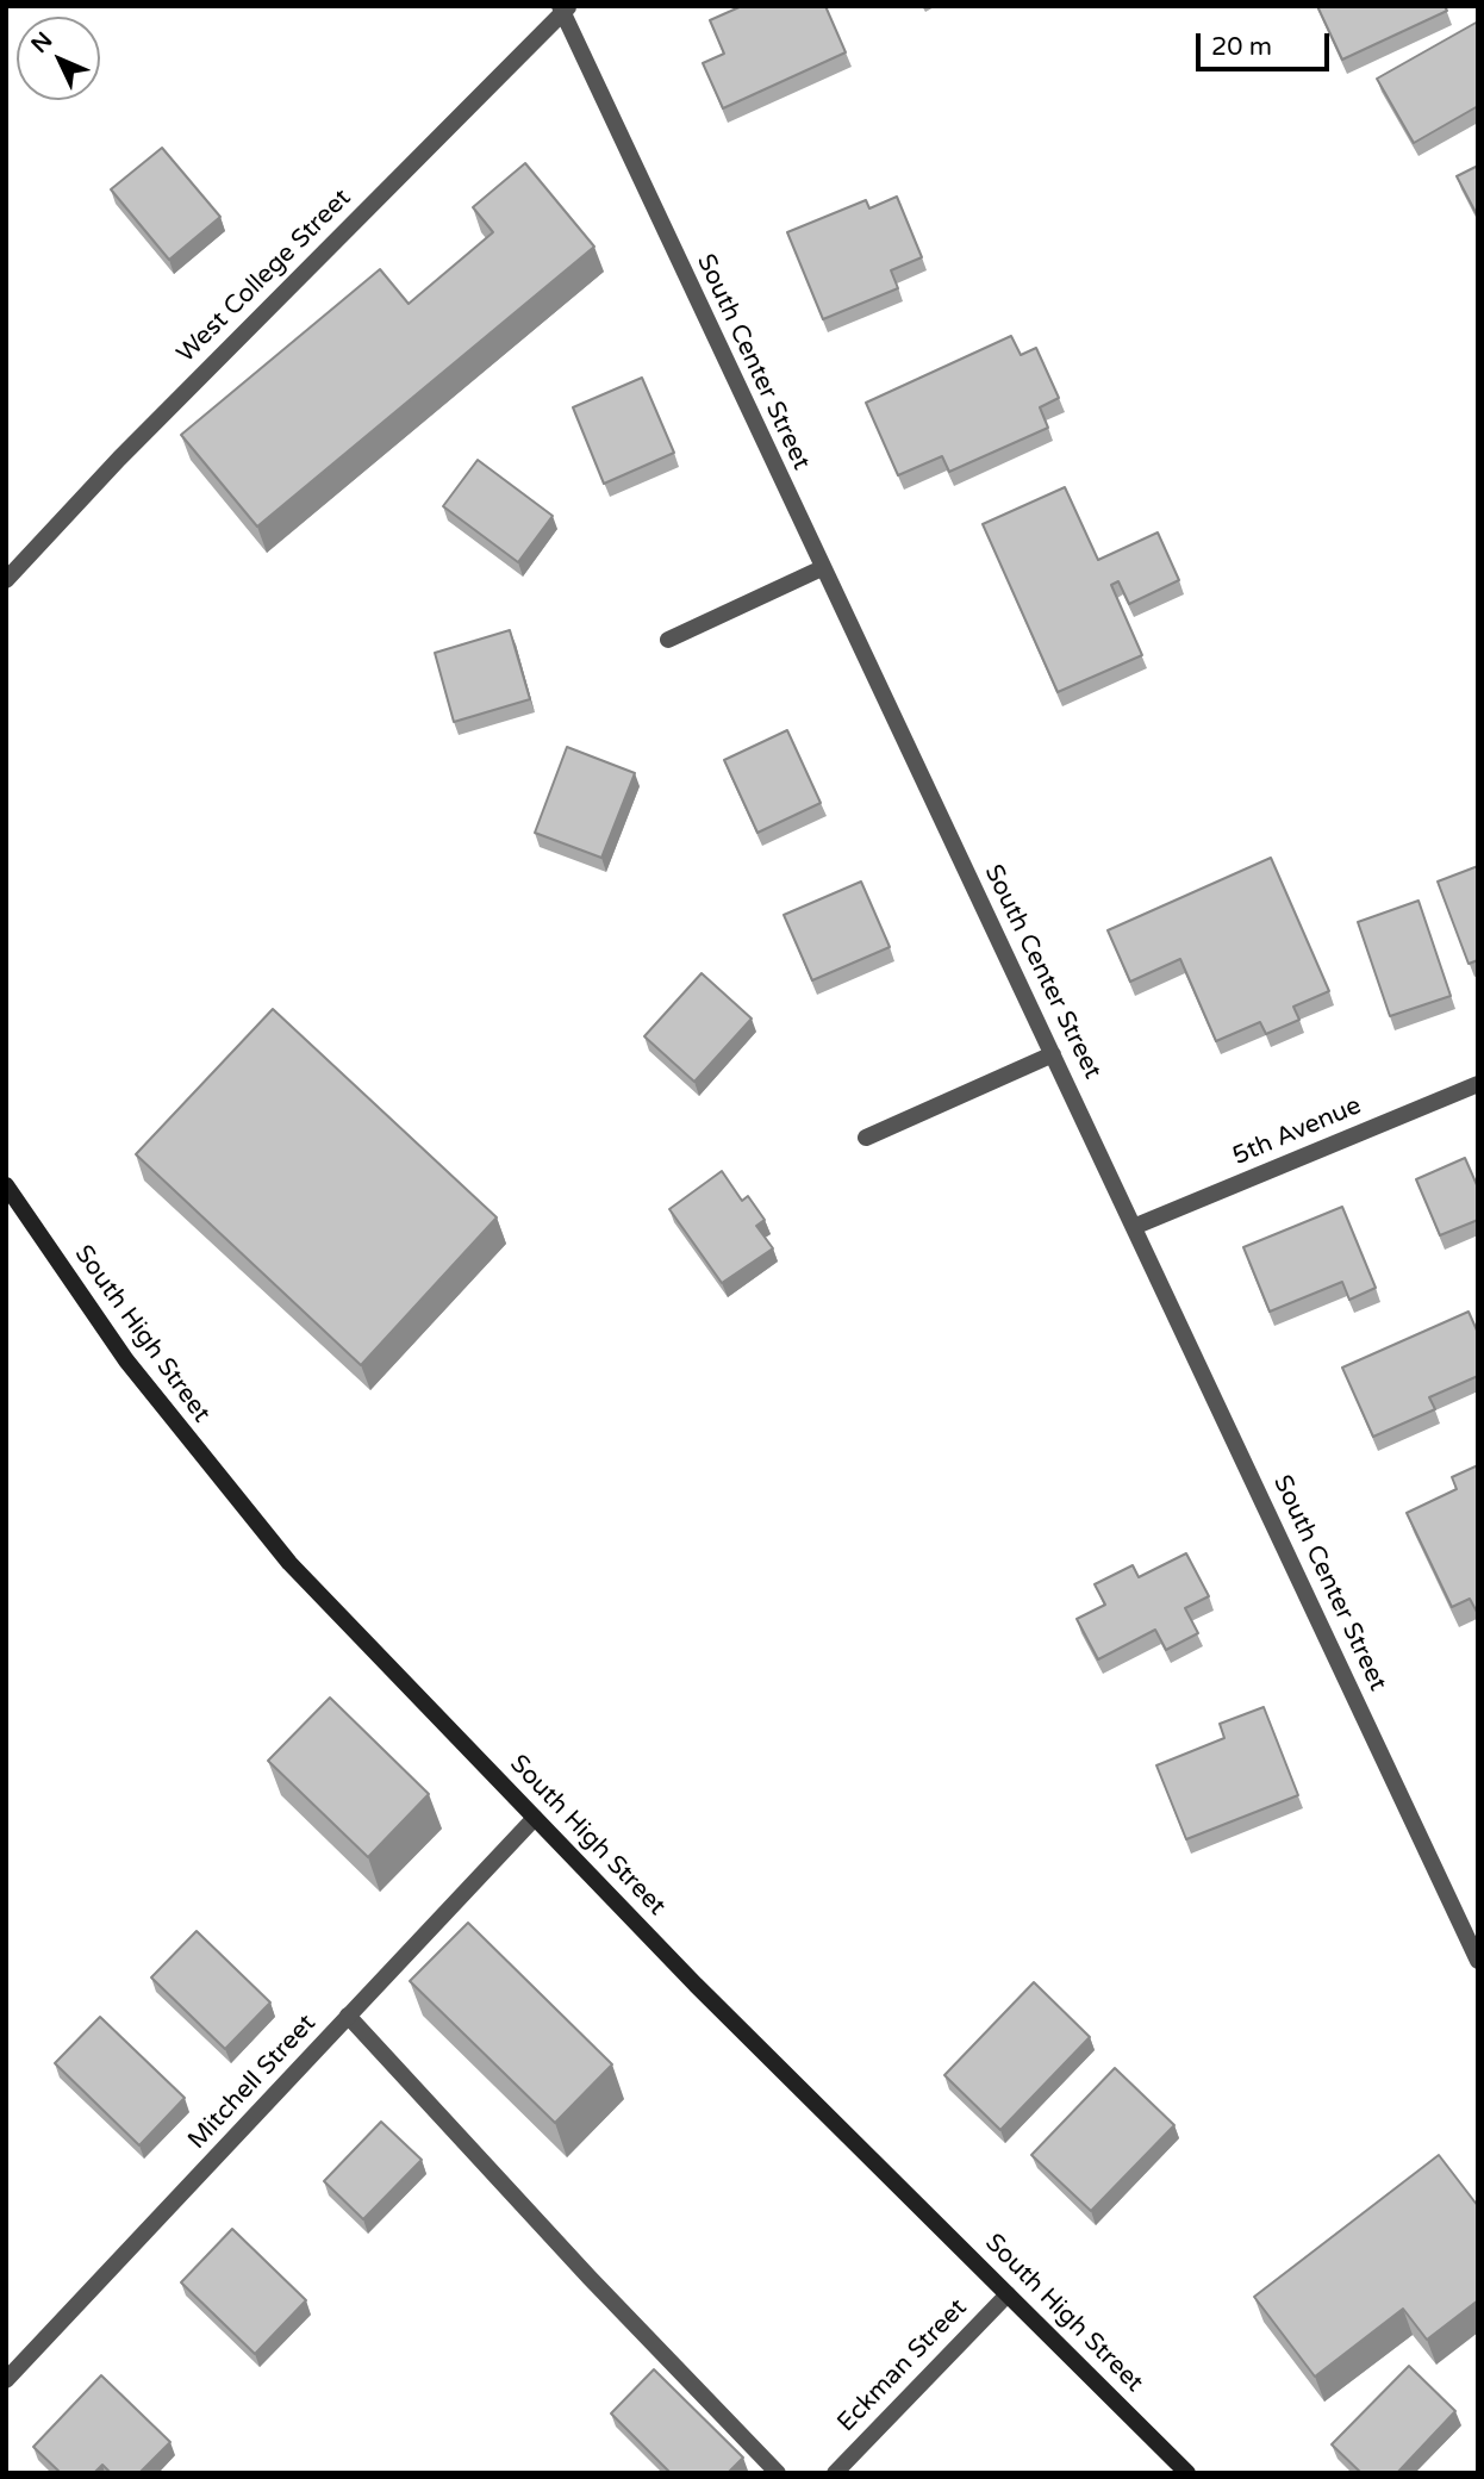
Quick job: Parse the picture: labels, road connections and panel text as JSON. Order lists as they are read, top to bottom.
{
  "streets": {
    "main road": ["South High Street"],
    "street": [
      "West College Street",
      "South Center Street",
      "5th Avenue",
      "Mitchell Street",
      "Eckman Street"
    ]
  },
  "crossings": [
    ["West College Street", "South Center Street"],
    ["South Center Street", "5th Avenue"],
    ["South High Street", "Mitchell Street"],
    ["South High Street", "Eckman Street"]
  ],
  "scale_bar": "20 m",
  "north": "top left"
}
